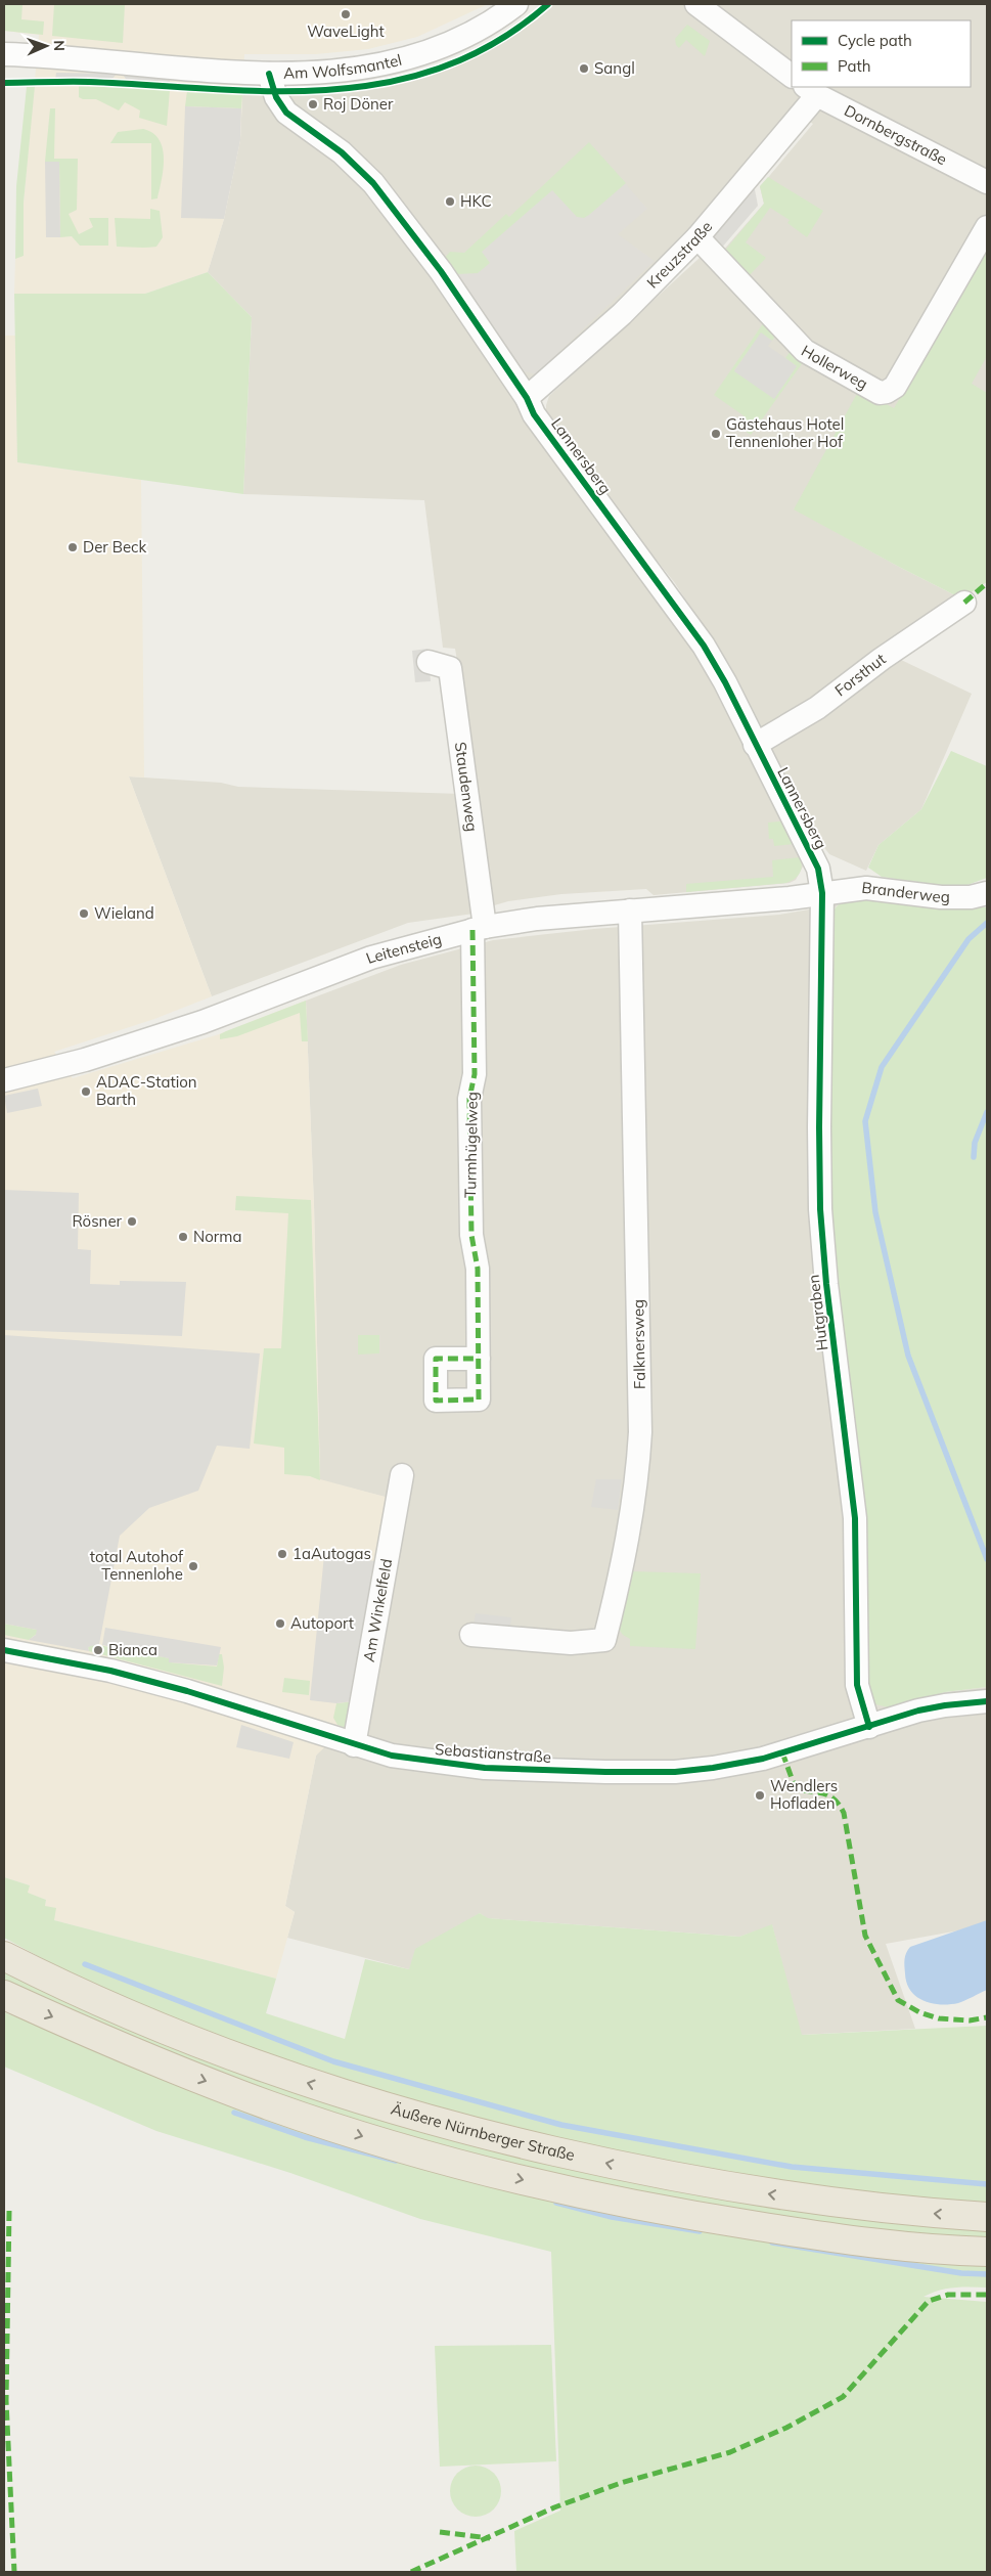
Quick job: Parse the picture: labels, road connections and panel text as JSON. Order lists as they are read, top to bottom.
{
  "streets": {
    "highway": ["Äußere Nürnberger Straße"],
    "street": [
      "Am Wolfsmantel",
      "Dornbergstraße",
      "Kreuzstraße",
      "Hollerweg",
      "Lannersberg",
      "Forsthut",
      "Staudenweg",
      "Branderweg",
      "Leitensteig",
      "Turmhügelweg",
      "Hutgraben",
      "Falknersweg",
      "Am Winkelfeld",
      "Sebastianstraße"
    ]
  },
  "crossings": [
    ["Am Wolfsmantel", "Lannersberg"],
    ["Dornbergstraße", "Kreuzstraße"],
    ["Kreuzstraße", "Hollerweg"],
    ["Kreuzstraße", "Lannersberg"],
    ["Lannersberg", "Forsthut"],
    ["Lannersberg", "Branderweg"],
    ["Lannersberg", "Leitensteig"],
    ["Lannersberg", "Hutgraben"],
    ["Staudenweg", "Leitensteig"],
    ["Staudenweg", "Turmhügelweg"],
    ["Branderweg", "Leitensteig"],
    ["Branderweg", "Hutgraben"],
    ["Leitensteig", "Turmhügelweg"],
    ["Leitensteig", "Hutgraben"],
    ["Leitensteig", "Falknersweg"],
    ["Hutgraben", "Sebastianstraße"],
    ["Am Winkelfeld", "Sebastianstraße"]
  ],
  "places": [
    "WaveLight",
    "Sangl",
    "Roj Döner",
    "HKC",
    "Gästehaus Hotel Tennenloher Hof",
    "Der Beck",
    "Wieland",
    "ADAC-Station Barth",
    "Rösner",
    "Norma",
    "1aAutogas",
    "total Autohof Tennenlohe",
    "Autoport",
    "Bianca",
    "Wendlers Hofladen"
  ],
  "legend": ["Cycle path", "Path"],
  "north": "right"
}
